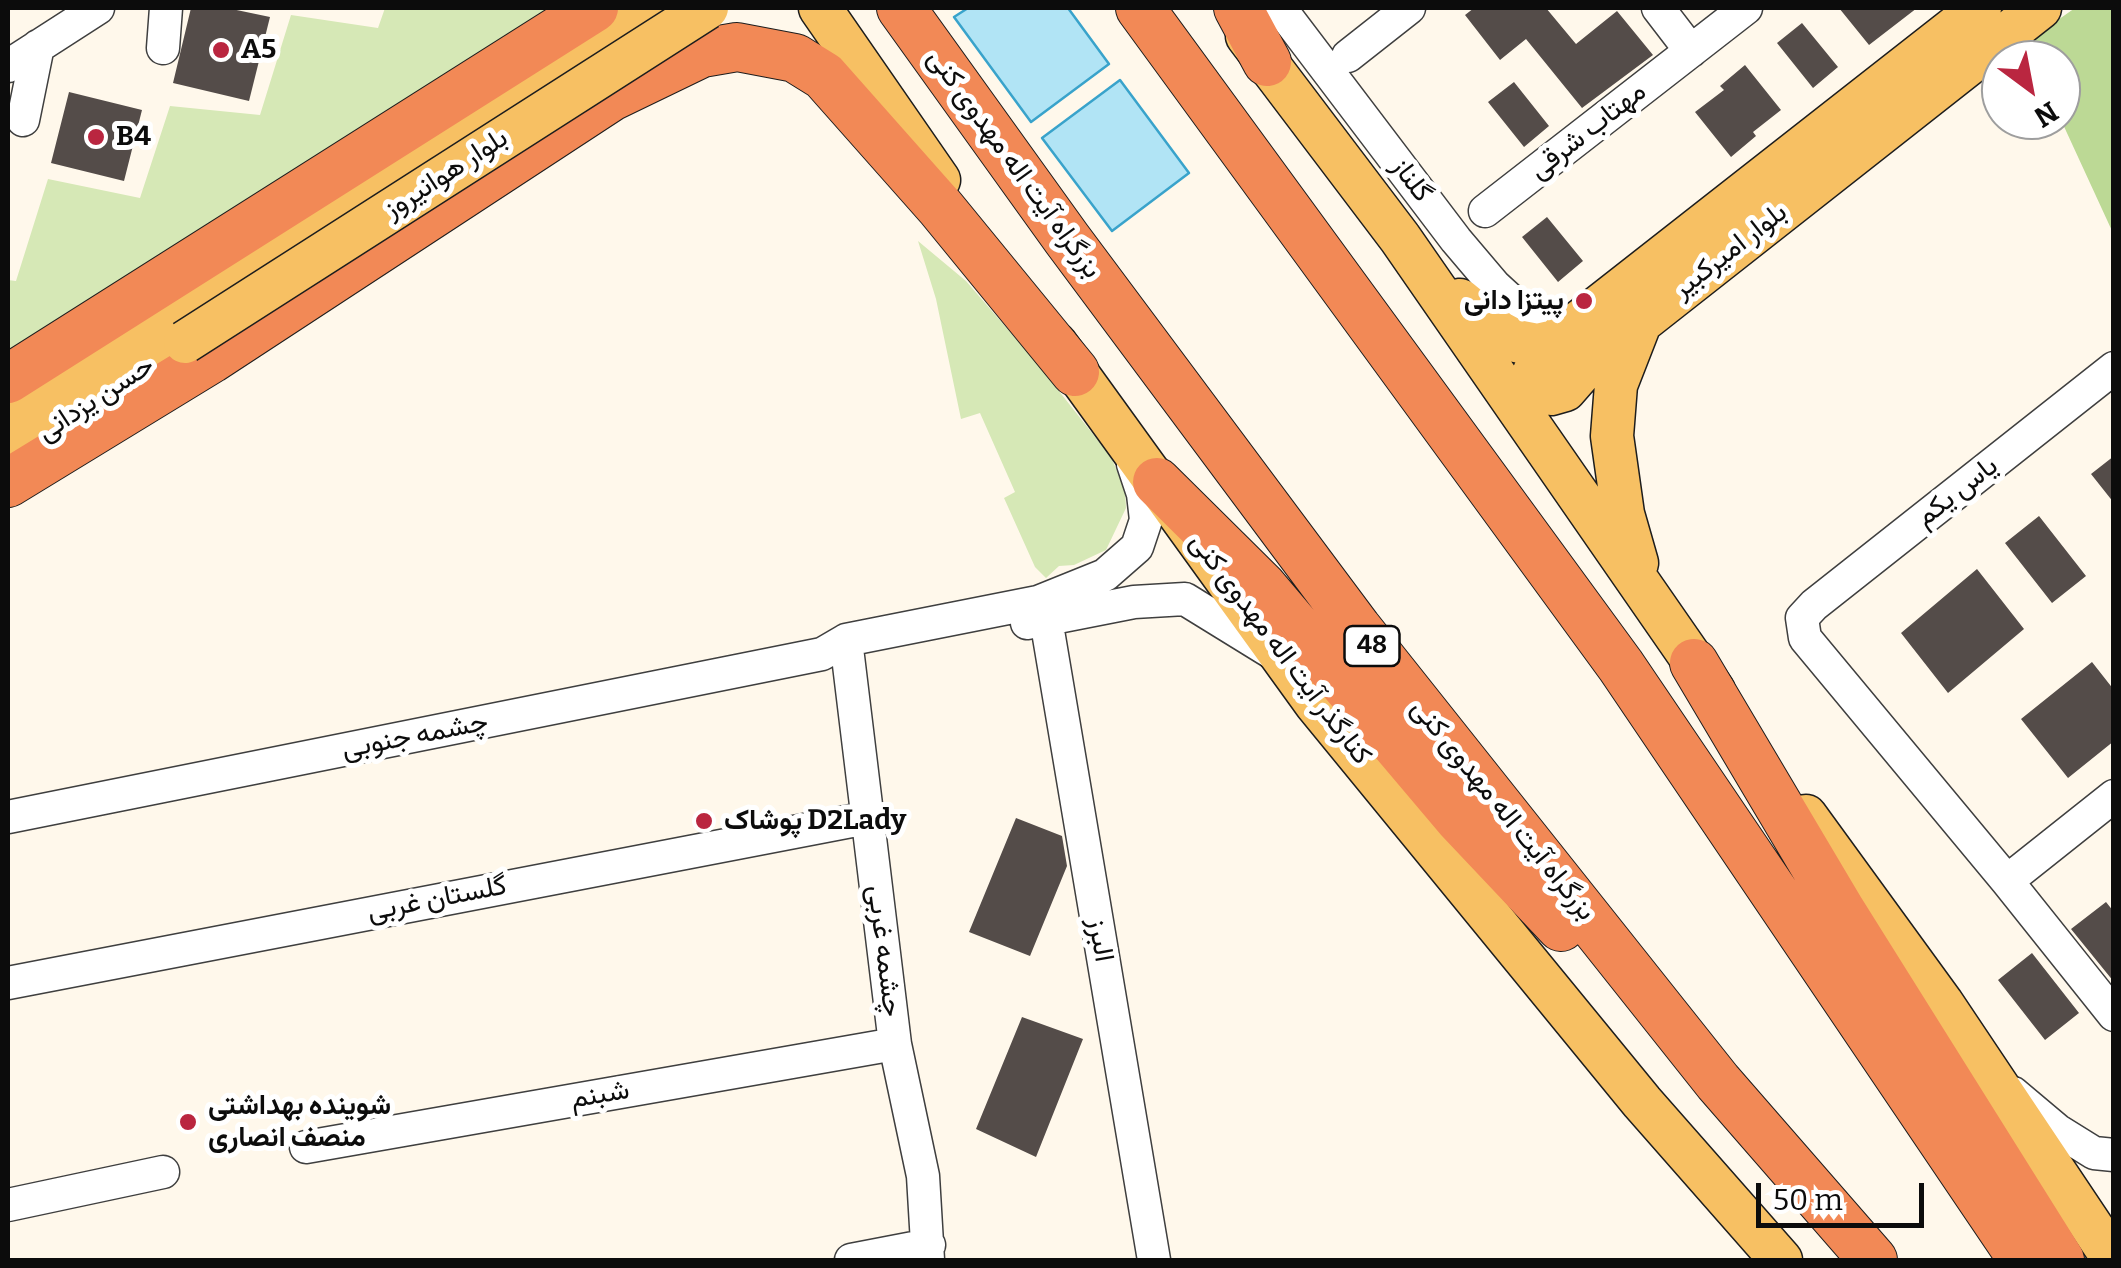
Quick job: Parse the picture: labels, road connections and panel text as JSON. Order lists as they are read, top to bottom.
{
  "streets": {
    "highway": ["بزرگراه آیت اله مهدوی کنی", "48"],
    "main road": [
      "بلوار هوانیروز",
      "بلوار امیرکبیر",
      "حسن یزدانی",
      "کنارگذر آیت اله مهدوی کنی"
    ],
    "street": [
      "مهتاب شرقی",
      "گلناز",
      "یاس یکم",
      "چشمه جنوبی",
      "گلستان غربی",
      "البرز",
      "چشمه غربی",
      "شبنم"
    ]
  },
  "crossings": [
    ["بلوار هوانیروز", "حسن یزدانی"],
    ["گلناز", "بلوار امیرکبیر"],
    ["کنارگذر آیت اله مهدوی کنی", "چشمه جنوبی"],
    ["چشمه جنوبی", "البرز"],
    ["چشمه جنوبی", "چشمه غربی"],
    ["گلستان غربی", "چشمه غربی"],
    ["چشمه غربی", "شبنم"]
  ],
  "places": [
    "A5",
    "B4",
    "پیتزا دانی",
    "پوشاک D2Lady",
    "شوینده بهداشتی منصف انصاری"
  ],
  "scale_bar": "50 m",
  "north": "bottom right"
}
